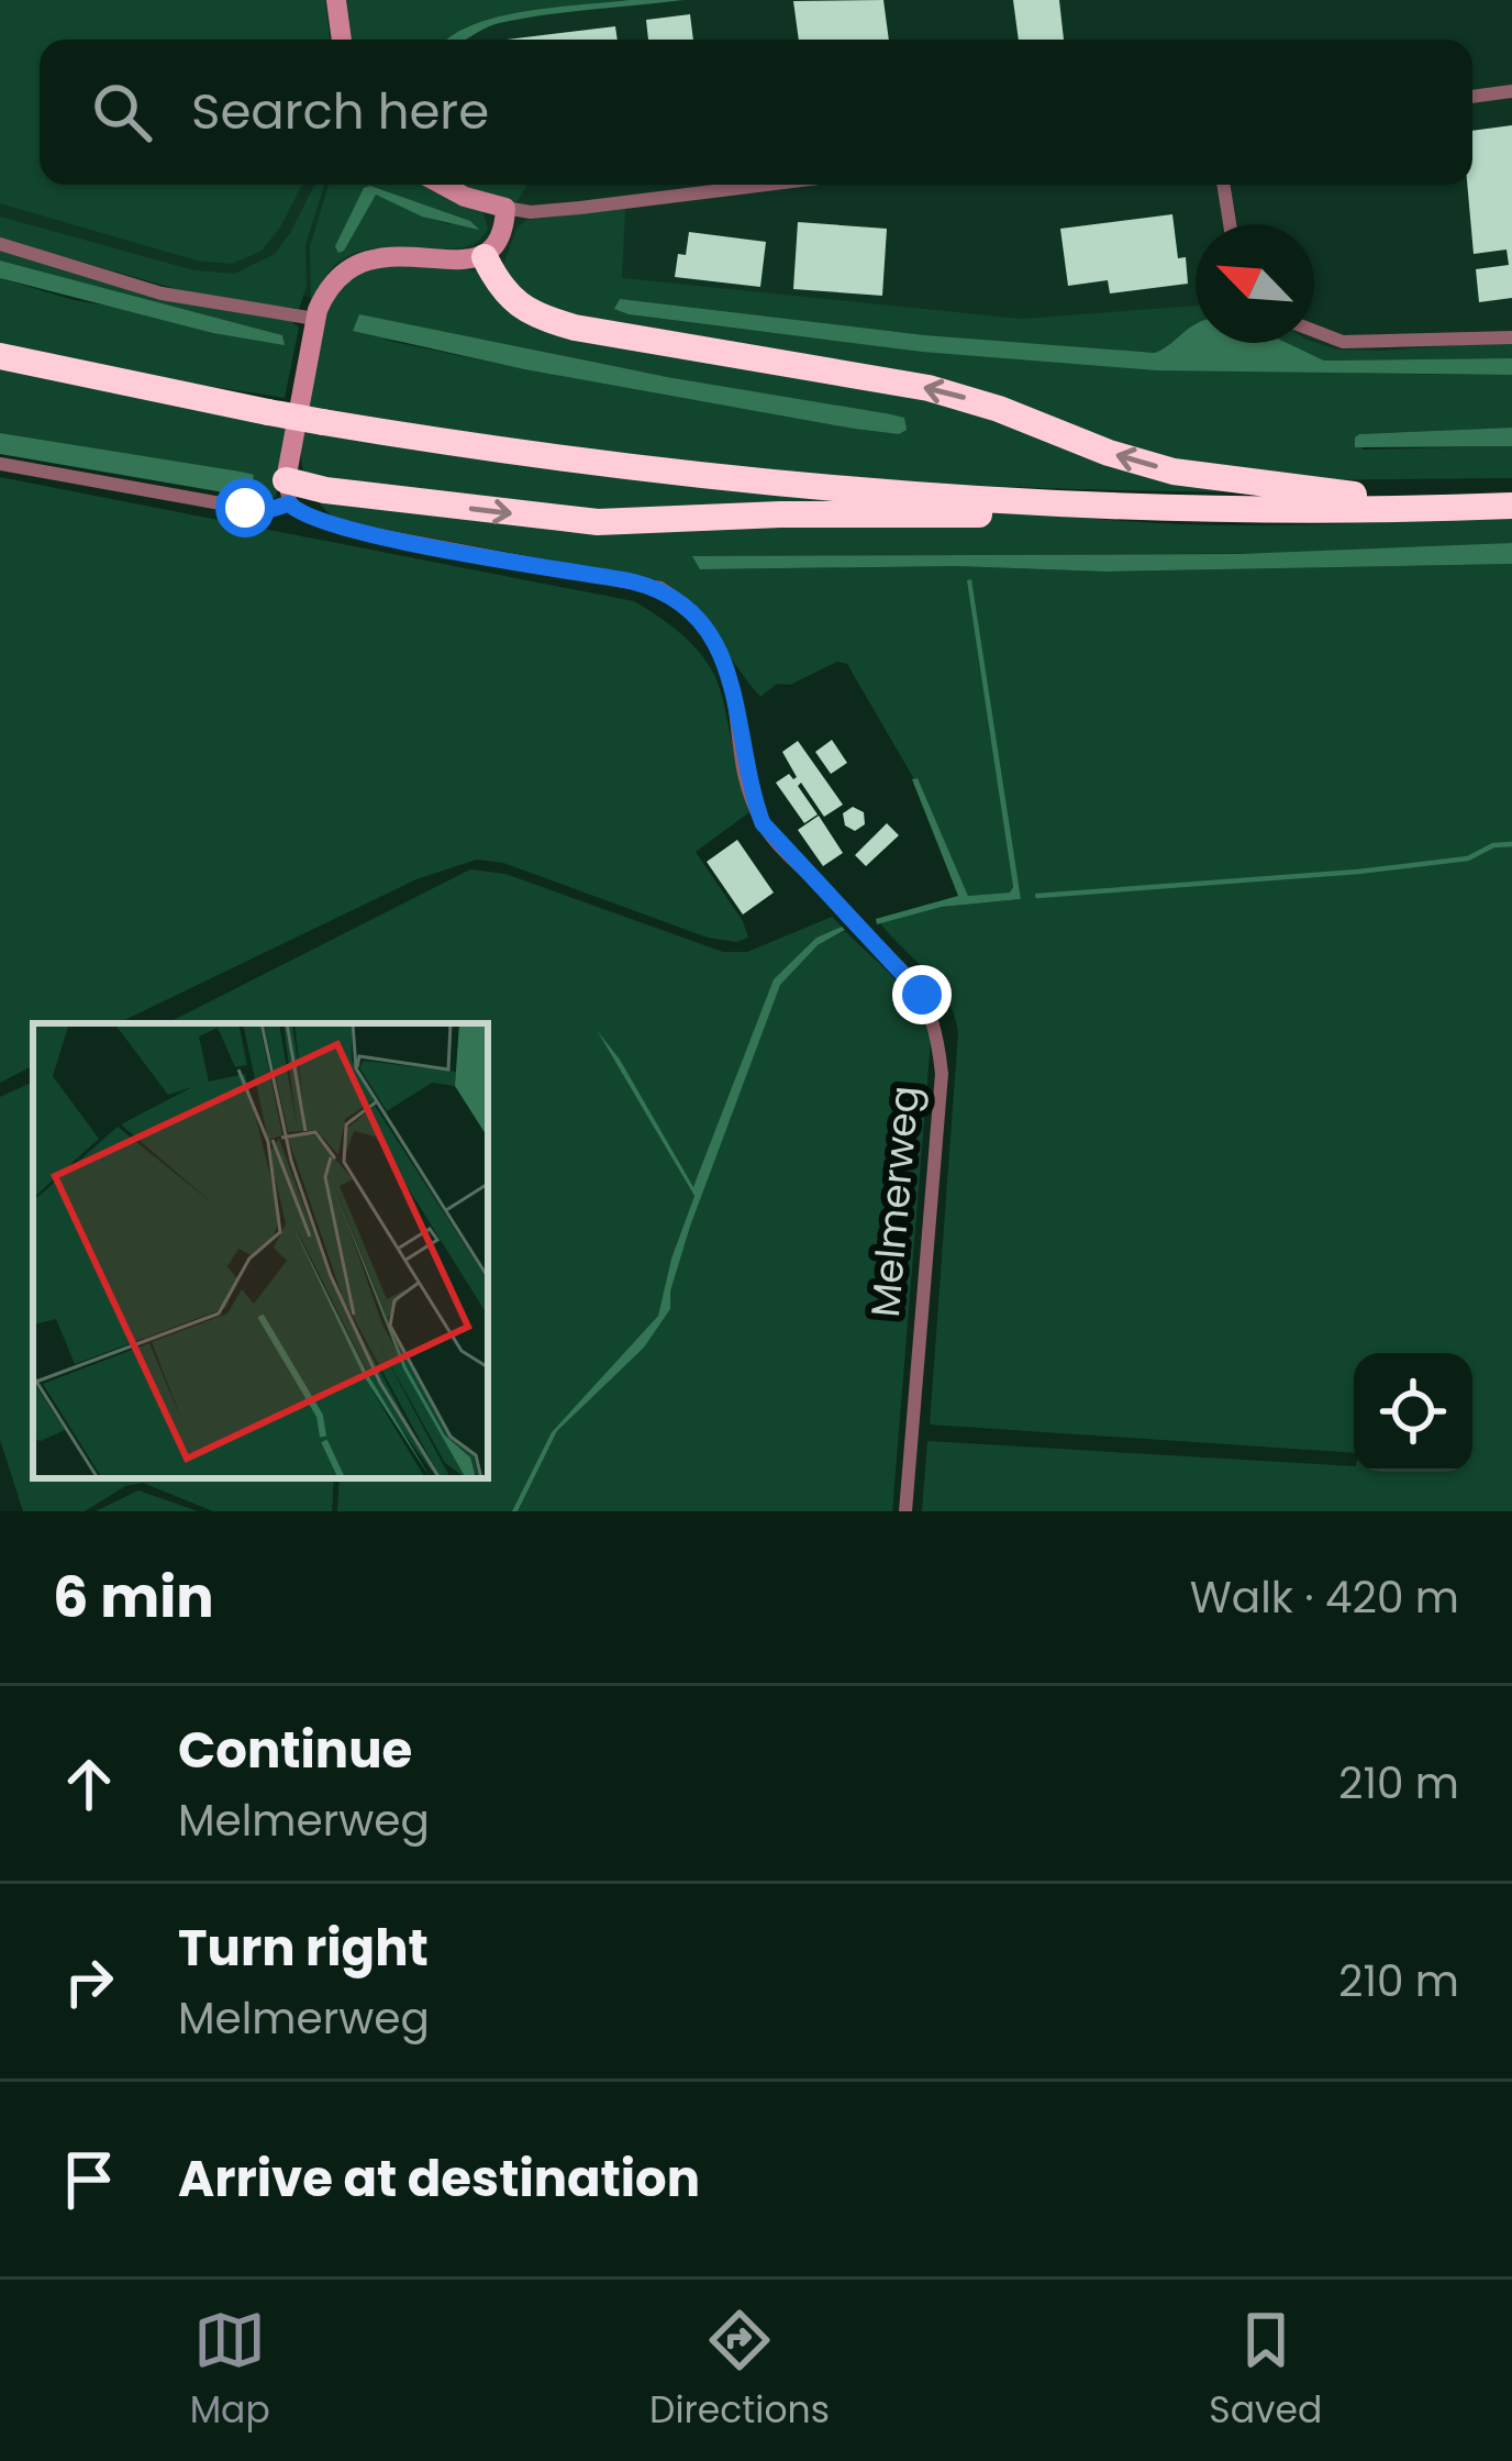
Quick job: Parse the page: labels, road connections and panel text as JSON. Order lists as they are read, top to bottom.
{
  "streets": {
    "street": ["Melmerweg"]
  },
  "north": "top left",
  "page": {
    "search": "Search here",
    "heading": ["6 min", "Walk · 420 m"],
    "list": [
      ["Continue", "Melmerweg", "210 m"],
      ["Turn right", "Melmerweg", "210 m"],
      "Arrive at destination"
    ],
    "nav": ["Map", "Directions", "Saved"]
  }
}
